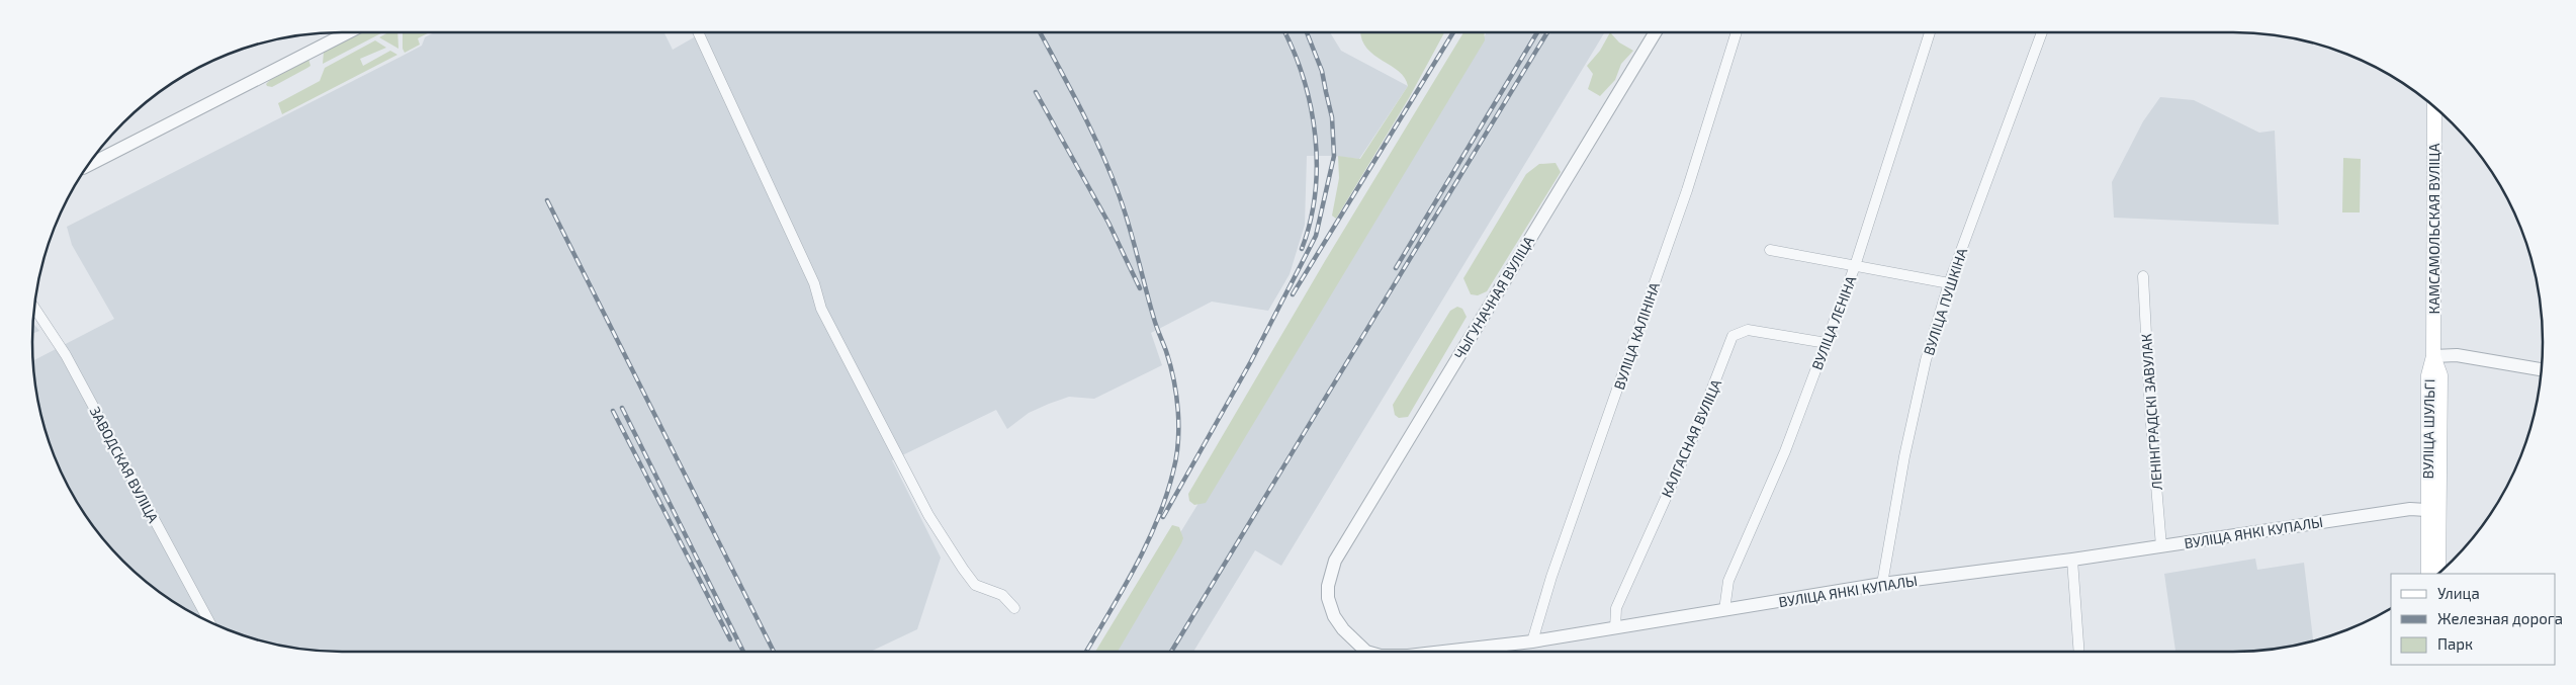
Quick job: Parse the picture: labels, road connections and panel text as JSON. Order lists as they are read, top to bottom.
{
  "streets": {
    "main road": ["КАМСАМОЛЬСКАЯ ВУЛІЦА", "ВУЛІЦА ШУЛЬГІ"],
    "street": [
      "ЧЫГУНАЧНАЯ ВУЛІЦА",
      "ВУЛІЦА ПУШКІНА",
      "ВУЛІЦА ЛЕНІНА",
      "ВУЛІЦА КАЛІНІНА",
      "ЛЕНІНГРАДСКІ ЗАВУЛАК",
      "КАЛГАСНАЯ ВУЛІЦА",
      "ЗАВОДСКАЯ ВУЛІЦА",
      "ВУЛІЦА ЯНКІ КУПАЛЫ"
    ]
  },
  "crossings": [
    ["КАМСАМОЛЬСКАЯ ВУЛІЦА", "ВУЛІЦА ШУЛЬГІ"],
    ["ЧЫГУНАЧНАЯ ВУЛІЦА", "ВУЛІЦА ЯНКІ КУПАЛЫ"],
    ["ВУЛІЦА ПУШКІНА", "ВУЛІЦА ЯНКІ КУПАЛЫ"],
    ["ВУЛІЦА ЛЕНІНА", "КАЛГАСНАЯ ВУЛІЦА"],
    ["ВУЛІЦА ЛЕНІНА", "ВУЛІЦА ЯНКІ КУПАЛЫ"],
    ["ВУЛІЦА КАЛІНІНА", "ВУЛІЦА ЯНКІ КУПАЛЫ"],
    ["ЛЕНІНГРАДСКІ ЗАВУЛАК", "ВУЛІЦА ЯНКІ КУПАЛЫ"],
    ["ВУЛІЦА ШУЛЬГІ", "ВУЛІЦА ЯНКІ КУПАЛЫ"],
    ["КАЛГАСНАЯ ВУЛІЦА", "ВУЛІЦА ЯНКІ КУПАЛЫ"]
  ],
  "legend": ["Улица", "Железная дорога", "Парк"]
}
